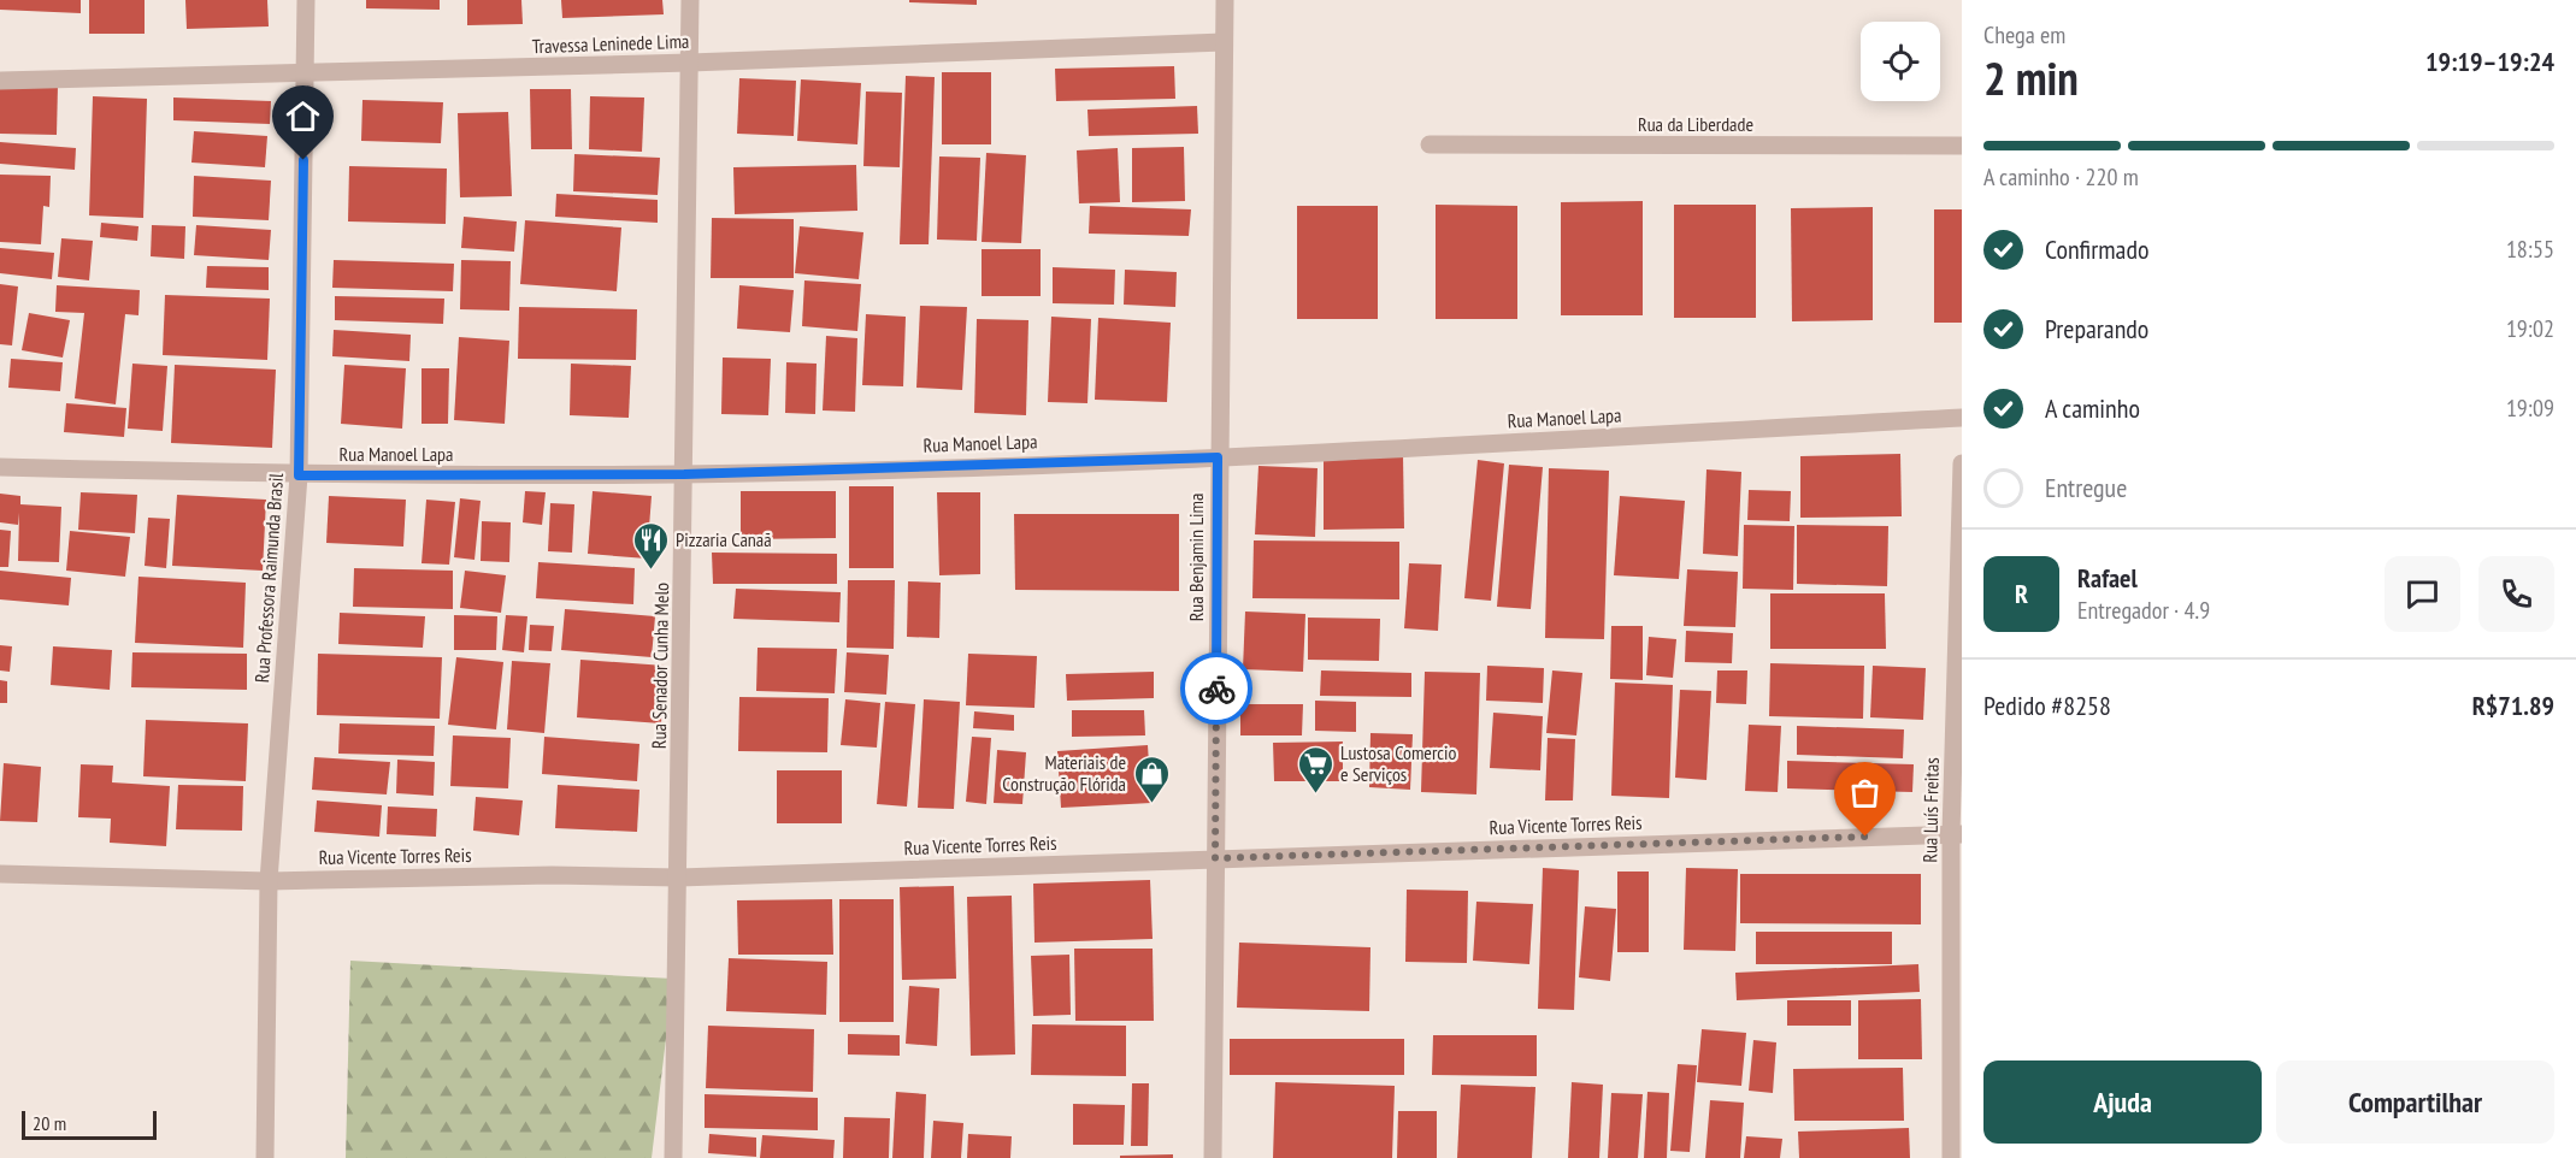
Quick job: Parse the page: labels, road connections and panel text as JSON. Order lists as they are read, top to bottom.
{
  "streets": {
    "street": [
      "Travessa Leninede Lima",
      "Rua da Liberdade",
      "Rua Manoel Lapa",
      "Rua Benjamin Lima",
      "Rua Professora Raimunda Brasil",
      "Rua Senador Cunha Melo",
      "Rua Luís Freitas",
      "Rua Vicente Torres Reis"
    ]
  },
  "crossings": [
    ["Travessa Leninede Lima", "Rua Benjamin Lima"],
    ["Travessa Leninede Lima", "Rua Professora Raimunda Brasil"],
    ["Travessa Leninede Lima", "Rua Senador Cunha Melo"],
    ["Rua Manoel Lapa", "Rua Benjamin Lima"],
    ["Rua Manoel Lapa", "Rua Professora Raimunda Brasil"],
    ["Rua Manoel Lapa", "Rua Senador Cunha Melo"],
    ["Rua Benjamin Lima", "Rua Vicente Torres Reis"],
    ["Rua Professora Raimunda Brasil", "Rua Vicente Torres Reis"],
    ["Rua Senador Cunha Melo", "Rua Vicente Torres Reis"],
    ["Rua Luís Freitas", "Rua Vicente Torres Reis"]
  ],
  "places": {
    "restaurant": ["Pizzaria Canaã"],
    "supermarket": ["Lustosa Comercio e Serviços"],
    "shop": ["Materiais de Construção Flórida"]
  },
  "scale_bar": "20 m",
  "page": {
    "heading": ["2 min", "Chega em", "19:19–19:24"],
    "panel": [
      "Rafael",
      "Entregador · 4.9",
      "Pedido #8258",
      "R$71.89"
    ],
    "bar": "A caminho · 220 m",
    "list": [
      ["Confirmado", "18:55"],
      ["Preparando", "19:02"],
      ["A caminho", "19:09"],
      "Entregue"
    ],
    "round": "R",
    "buttons": ["Ajuda", "Compartilhar"],
    "scale": "20 m"
  }
}
